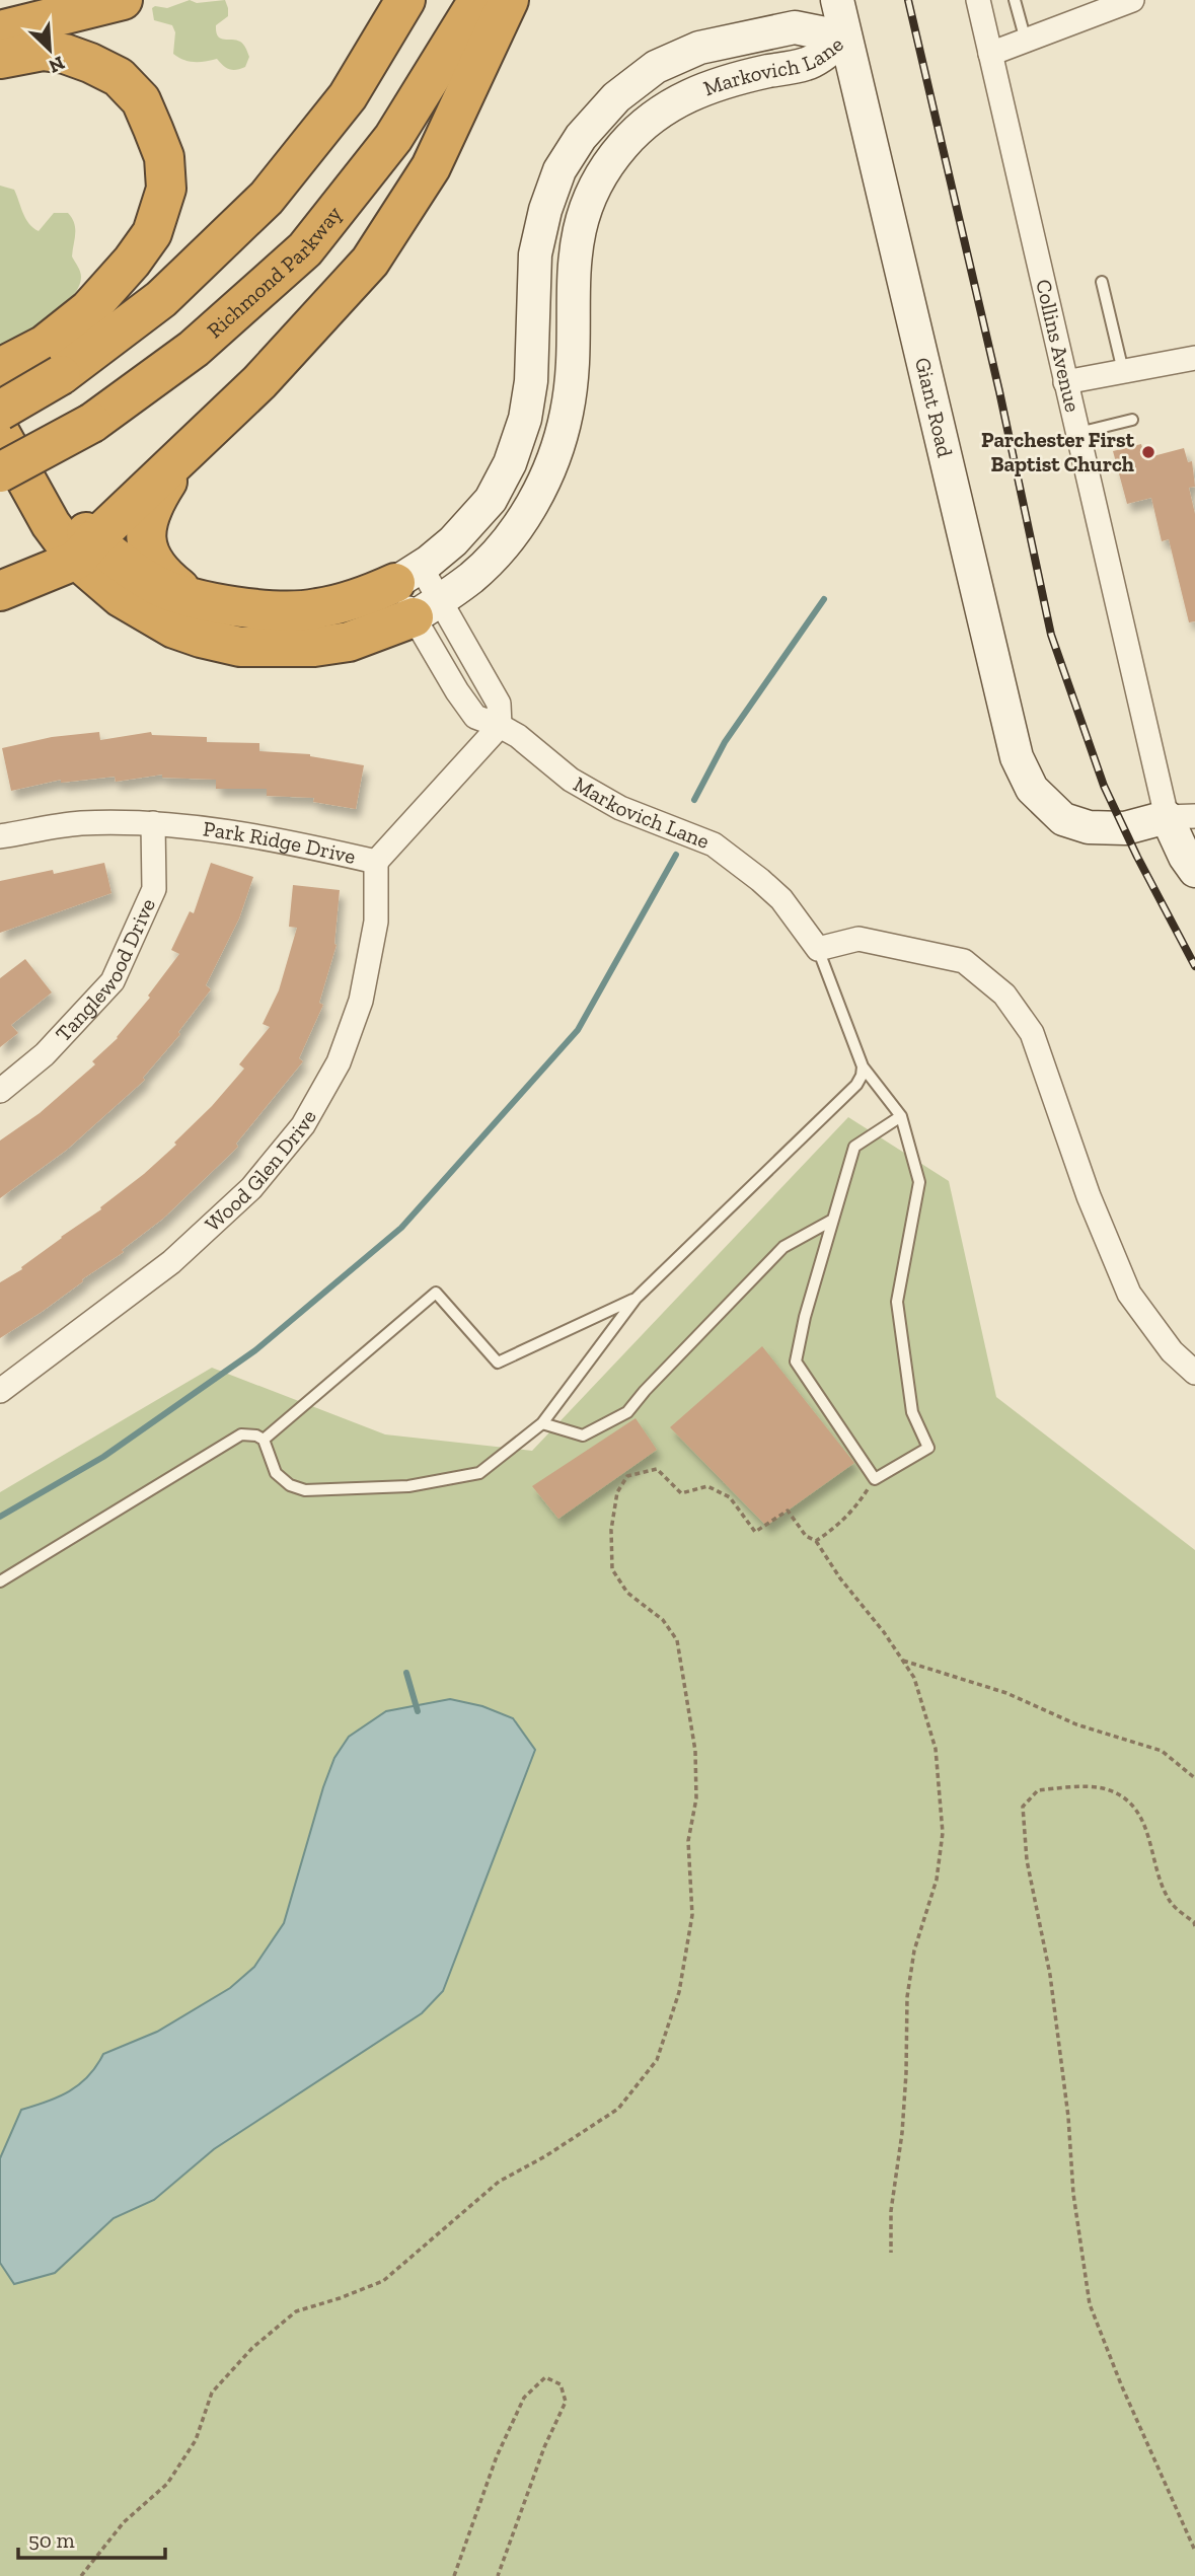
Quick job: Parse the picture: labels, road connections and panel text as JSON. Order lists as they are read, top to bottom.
{
  "streets": {
    "highway": ["Richmond Parkway"],
    "street": [
      "Markovich Lane",
      "Collins Avenue",
      "Giant Road",
      "Park Ridge Drive",
      "Tanglewood Drive",
      "Wood Glen Drive"
    ]
  },
  "crossings": [
    ["Markovich Lane", "Giant Road"],
    ["Markovich Lane", "Park Ridge Drive"],
    ["Collins Avenue", "Giant Road"],
    ["Park Ridge Drive", "Tanglewood Drive"],
    ["Park Ridge Drive", "Wood Glen Drive"]
  ],
  "places": ["Parchester First Baptist Church"],
  "scale_bar": "50 m",
  "north": "bottom right"
}
